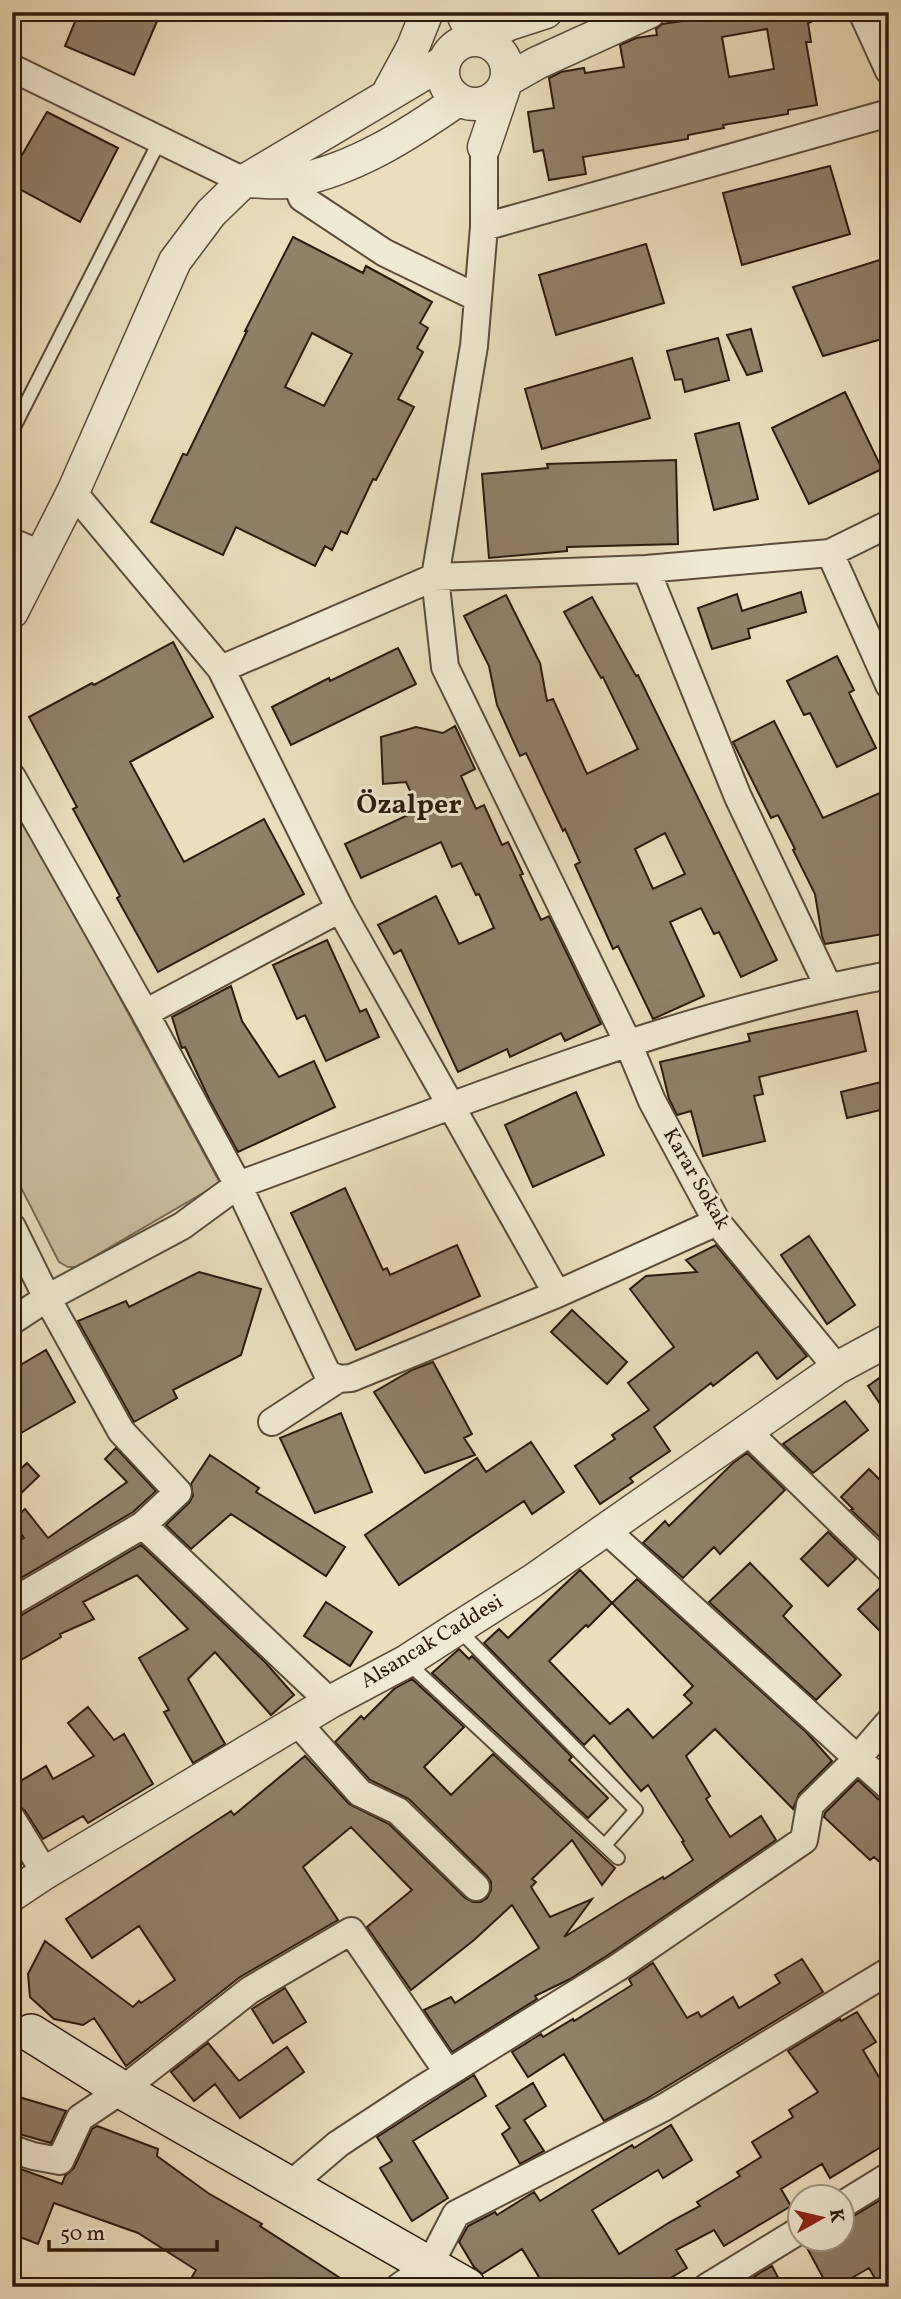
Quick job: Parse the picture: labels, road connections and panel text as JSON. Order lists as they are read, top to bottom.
{
  "streets": {
    "street": ["Karar Sokak", "Alsancak Caddesi"]
  },
  "crossings": [
    ["Karar Sokak", "Alsancak Caddesi"]
  ],
  "districts": ["Özalper"],
  "scale_bar": "50 m",
  "north": "right"
}
